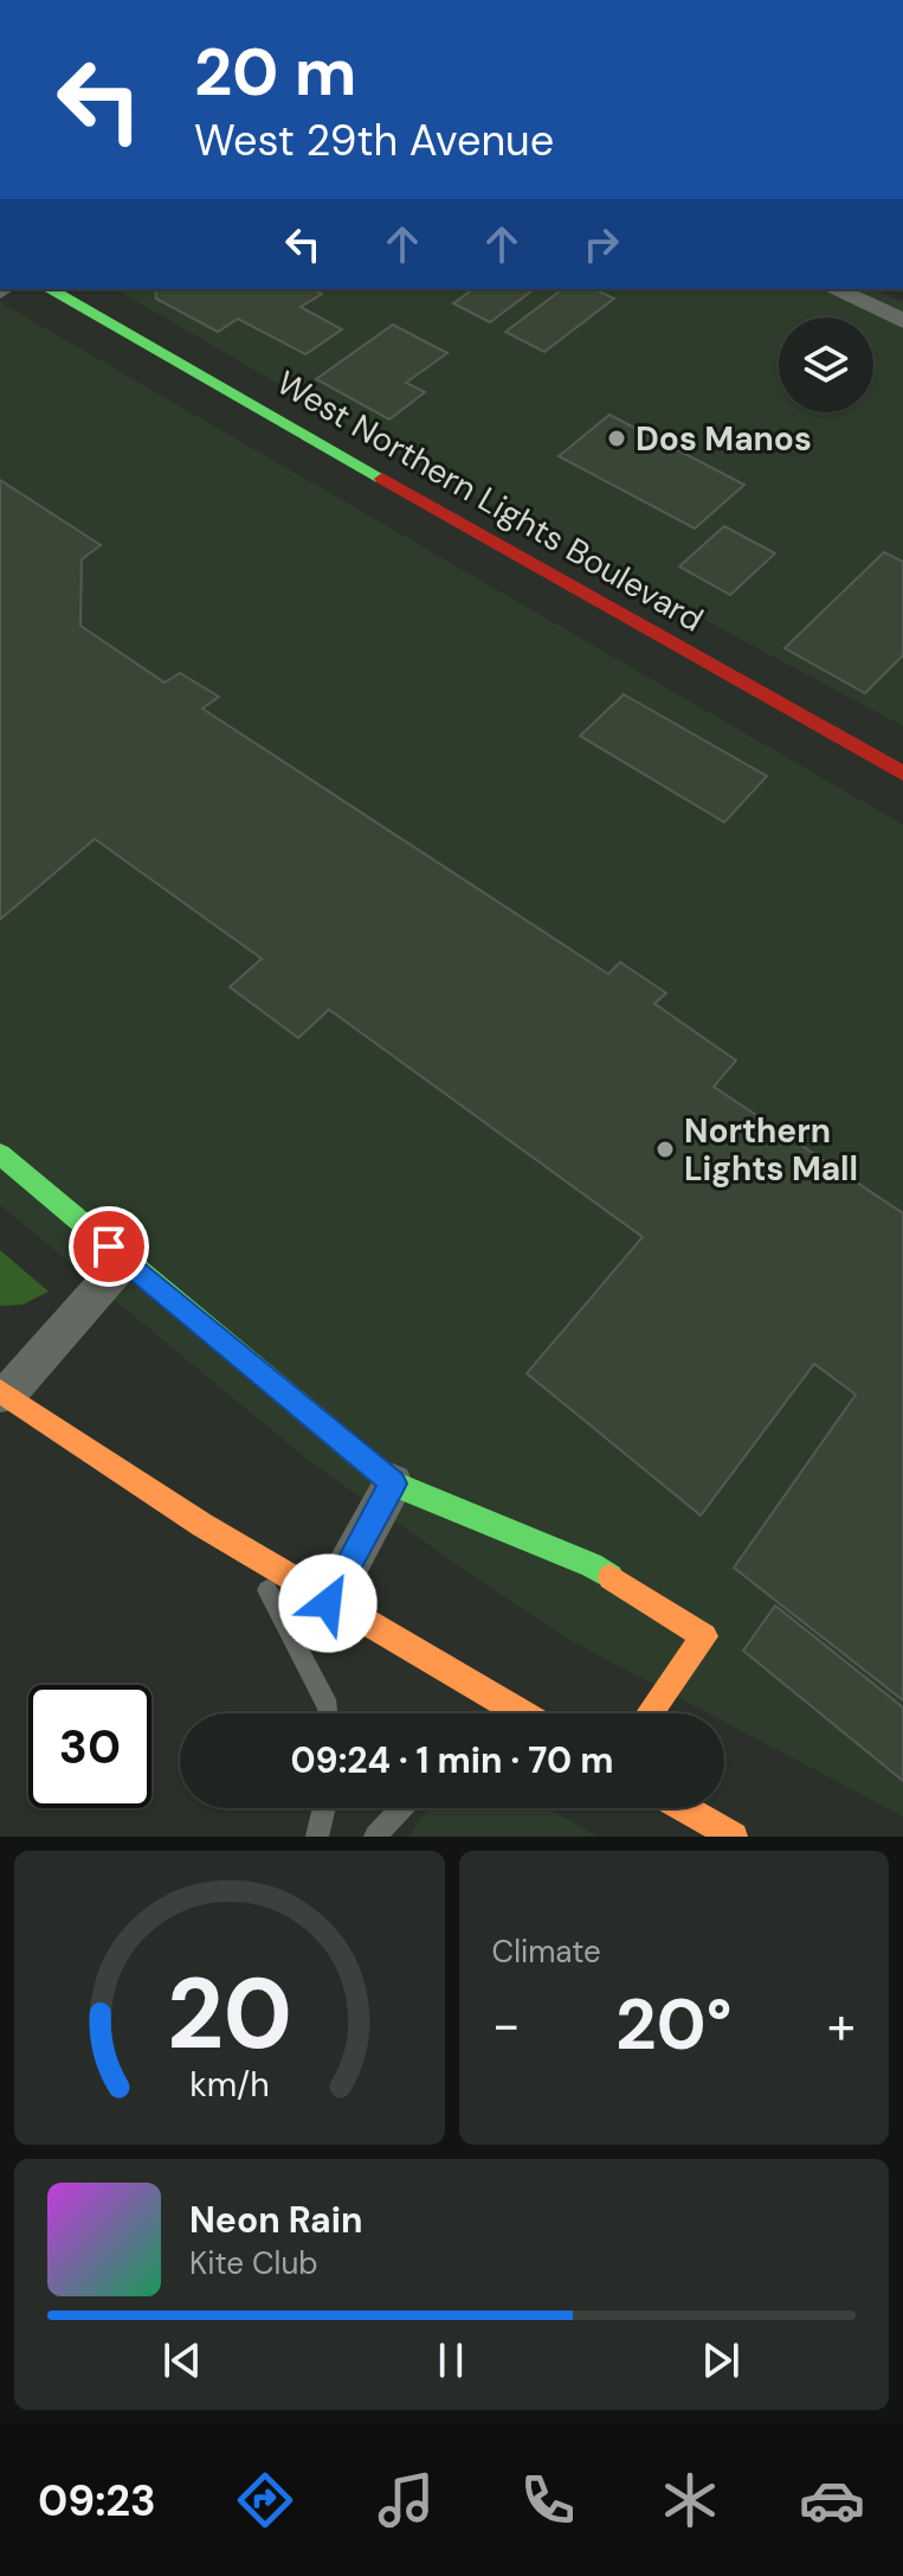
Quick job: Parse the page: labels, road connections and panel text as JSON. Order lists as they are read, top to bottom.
{
  "streets": {
    "main road": ["West Northern Lights Boulevard"]
  },
  "places": ["Dos Manos", "Northern Lights Mall"],
  "page": {
    "turn": ["20 m", "West 29th Avenue"],
    "limit": "30",
    "trip": "09:24 · 1 min · 70 m",
    "tile": "Climate",
    "heat": ["−", "20°", "+"],
    "song": ["Neon Rain", "Kite Club"],
    "tabs": "09:23",
    "gauge": ["20", "km/h"]
  }
}
